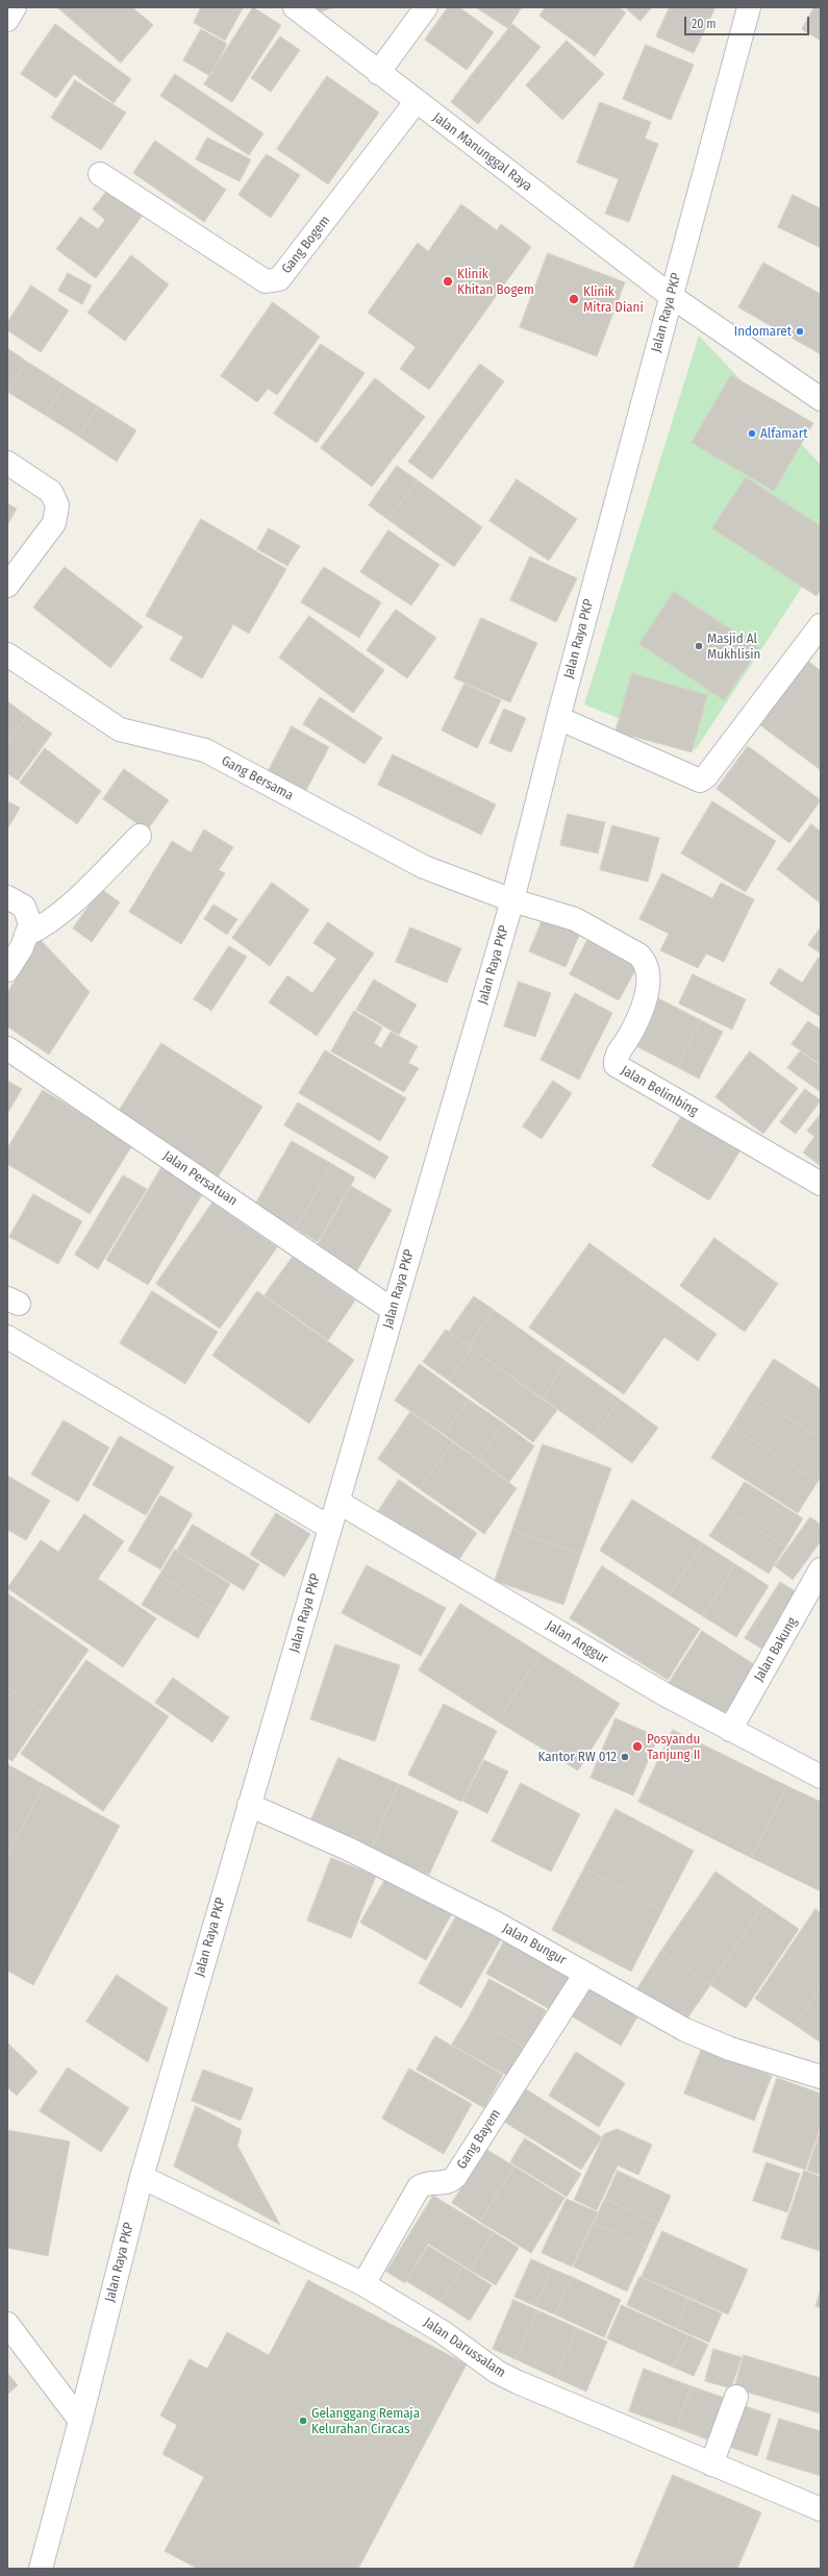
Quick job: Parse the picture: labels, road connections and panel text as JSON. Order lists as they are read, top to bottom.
{
  "streets": {
    "street": [
      "Jalan Manunggal Raya",
      "Gang Bogem",
      "Jalan Raya PKP",
      "Gang Bersama",
      "Jalan Belimbing",
      "Jalan Persatuan",
      "Jalan Anggur",
      "Jalan Bakung",
      "Jalan Bungur",
      "Gang Bayem",
      "Jalan Darussalam"
    ]
  },
  "crossings": [
    ["Jalan Manunggal Raya", "Gang Bogem"],
    ["Jalan Manunggal Raya", "Jalan Raya PKP"],
    ["Jalan Raya PKP", "Gang Bersama"],
    ["Jalan Raya PKP", "Jalan Belimbing"],
    ["Jalan Raya PKP", "Jalan Persatuan"],
    ["Jalan Raya PKP", "Jalan Anggur"],
    ["Jalan Raya PKP", "Jalan Bungur"],
    ["Jalan Raya PKP", "Jalan Darussalam"],
    ["Gang Bersama", "Jalan Belimbing"],
    ["Jalan Anggur", "Jalan Bakung"],
    ["Jalan Bungur", "Gang Bayem"],
    ["Gang Bayem", "Jalan Darussalam"]
  ],
  "places": [
    "Klinik Khitan Bogem",
    "Klinik Mitra Diani",
    "Indomaret",
    "Alfamart",
    "Masjid Al Mukhlisin",
    "Posyandu Tanjung II",
    "Kantor RW 012",
    "Gelanggang Remaja Kelurahan Ciracas"
  ],
  "scale_bar": "20 m"
}
